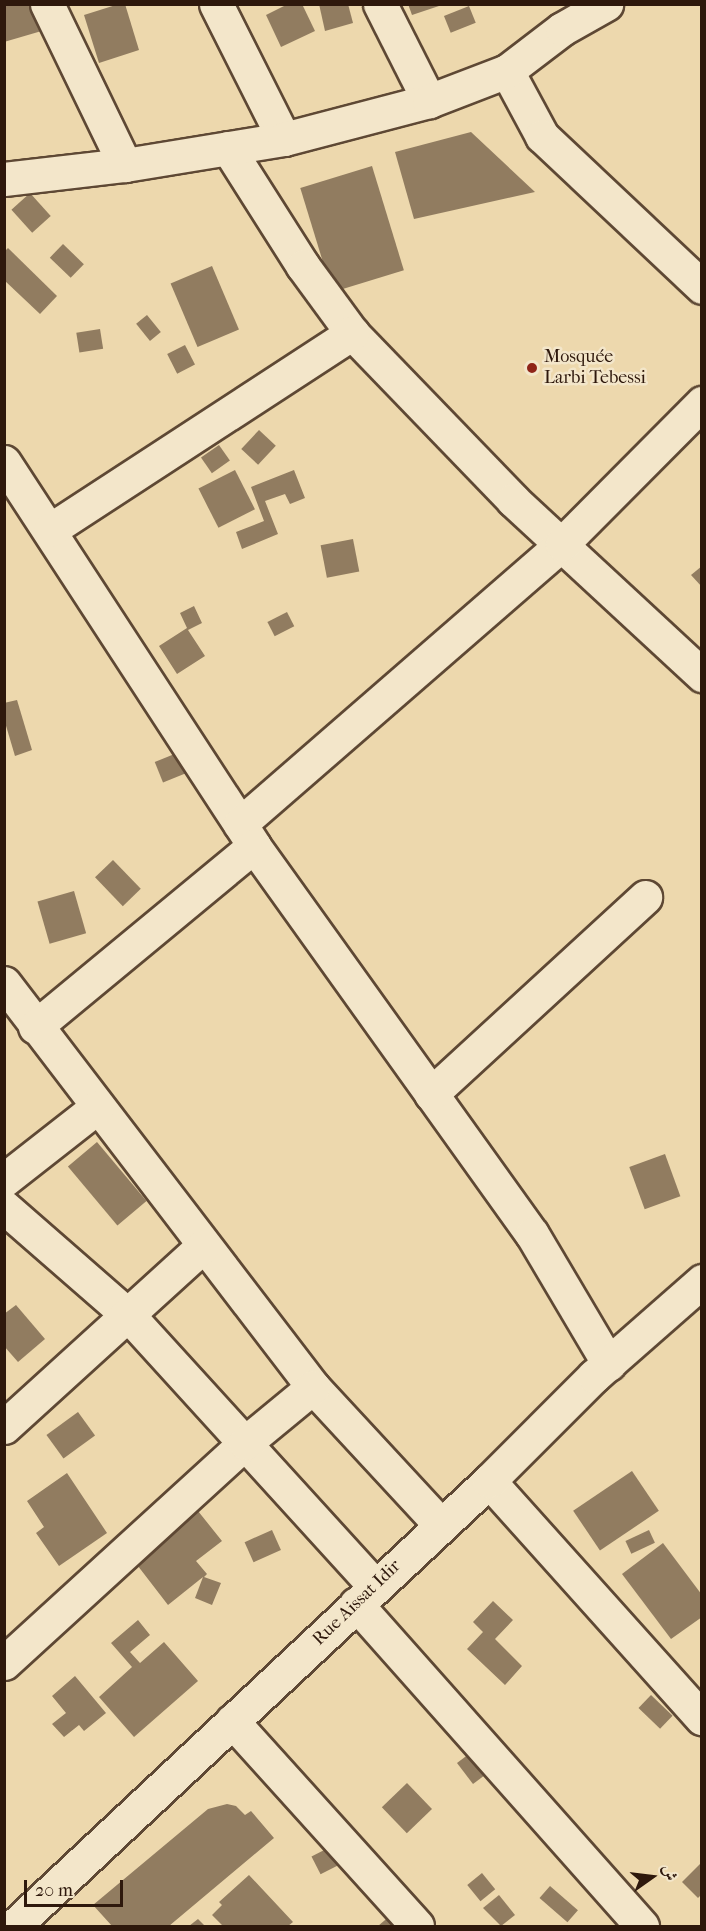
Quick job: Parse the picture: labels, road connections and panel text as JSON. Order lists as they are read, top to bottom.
{
  "streets": {
    "street": ["Rue Aissat Idir"]
  },
  "places": ["Mosquée Larbi Tebessi"],
  "scale_bar": "20 m",
  "north": "right"
}
